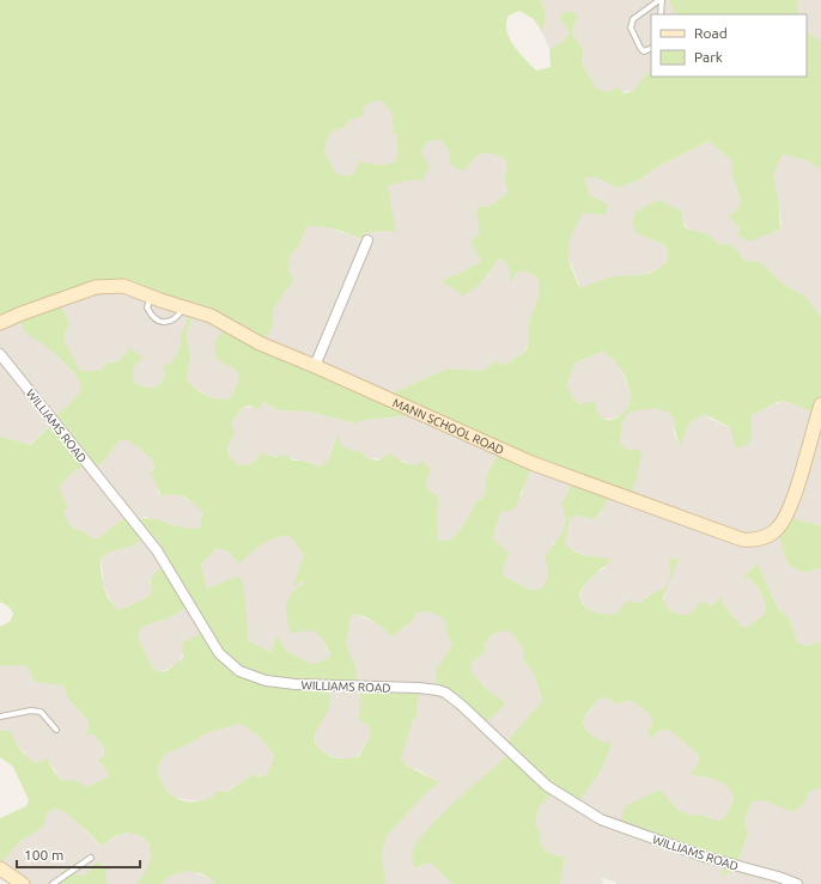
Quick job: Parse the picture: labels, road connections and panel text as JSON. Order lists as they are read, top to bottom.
{
  "streets": {
    "street": ["WILLIAMS ROAD", "MANN SCHOOL ROAD"]
  },
  "legend": ["Road", "Park"],
  "scale_bar": "100 m"
}
